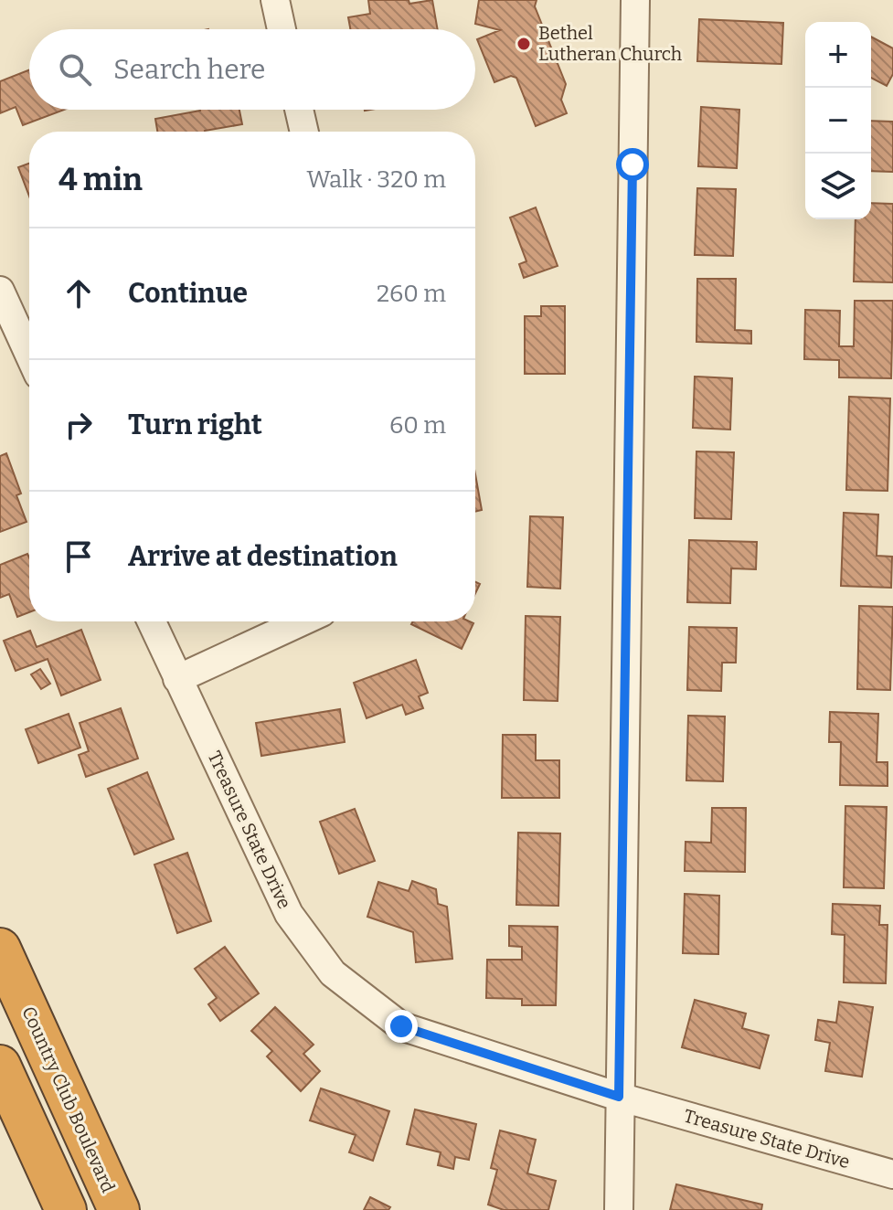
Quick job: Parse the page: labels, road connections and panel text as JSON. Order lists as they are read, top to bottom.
{
  "streets": {
    "highway": ["Country Club Boulevard"],
    "street": ["Treasure State Drive"]
  },
  "places": ["Bethel Lutheran Church"],
  "page": {
    "map_buttons": ["+", "−"],
    "search": "Search here",
    "heading": ["4 min", "Walk · 320 m"],
    "list": [
      ["Continue", "260 m"],
      ["Turn right", "60 m"],
      "Arrive at destination"
    ]
  }
}
